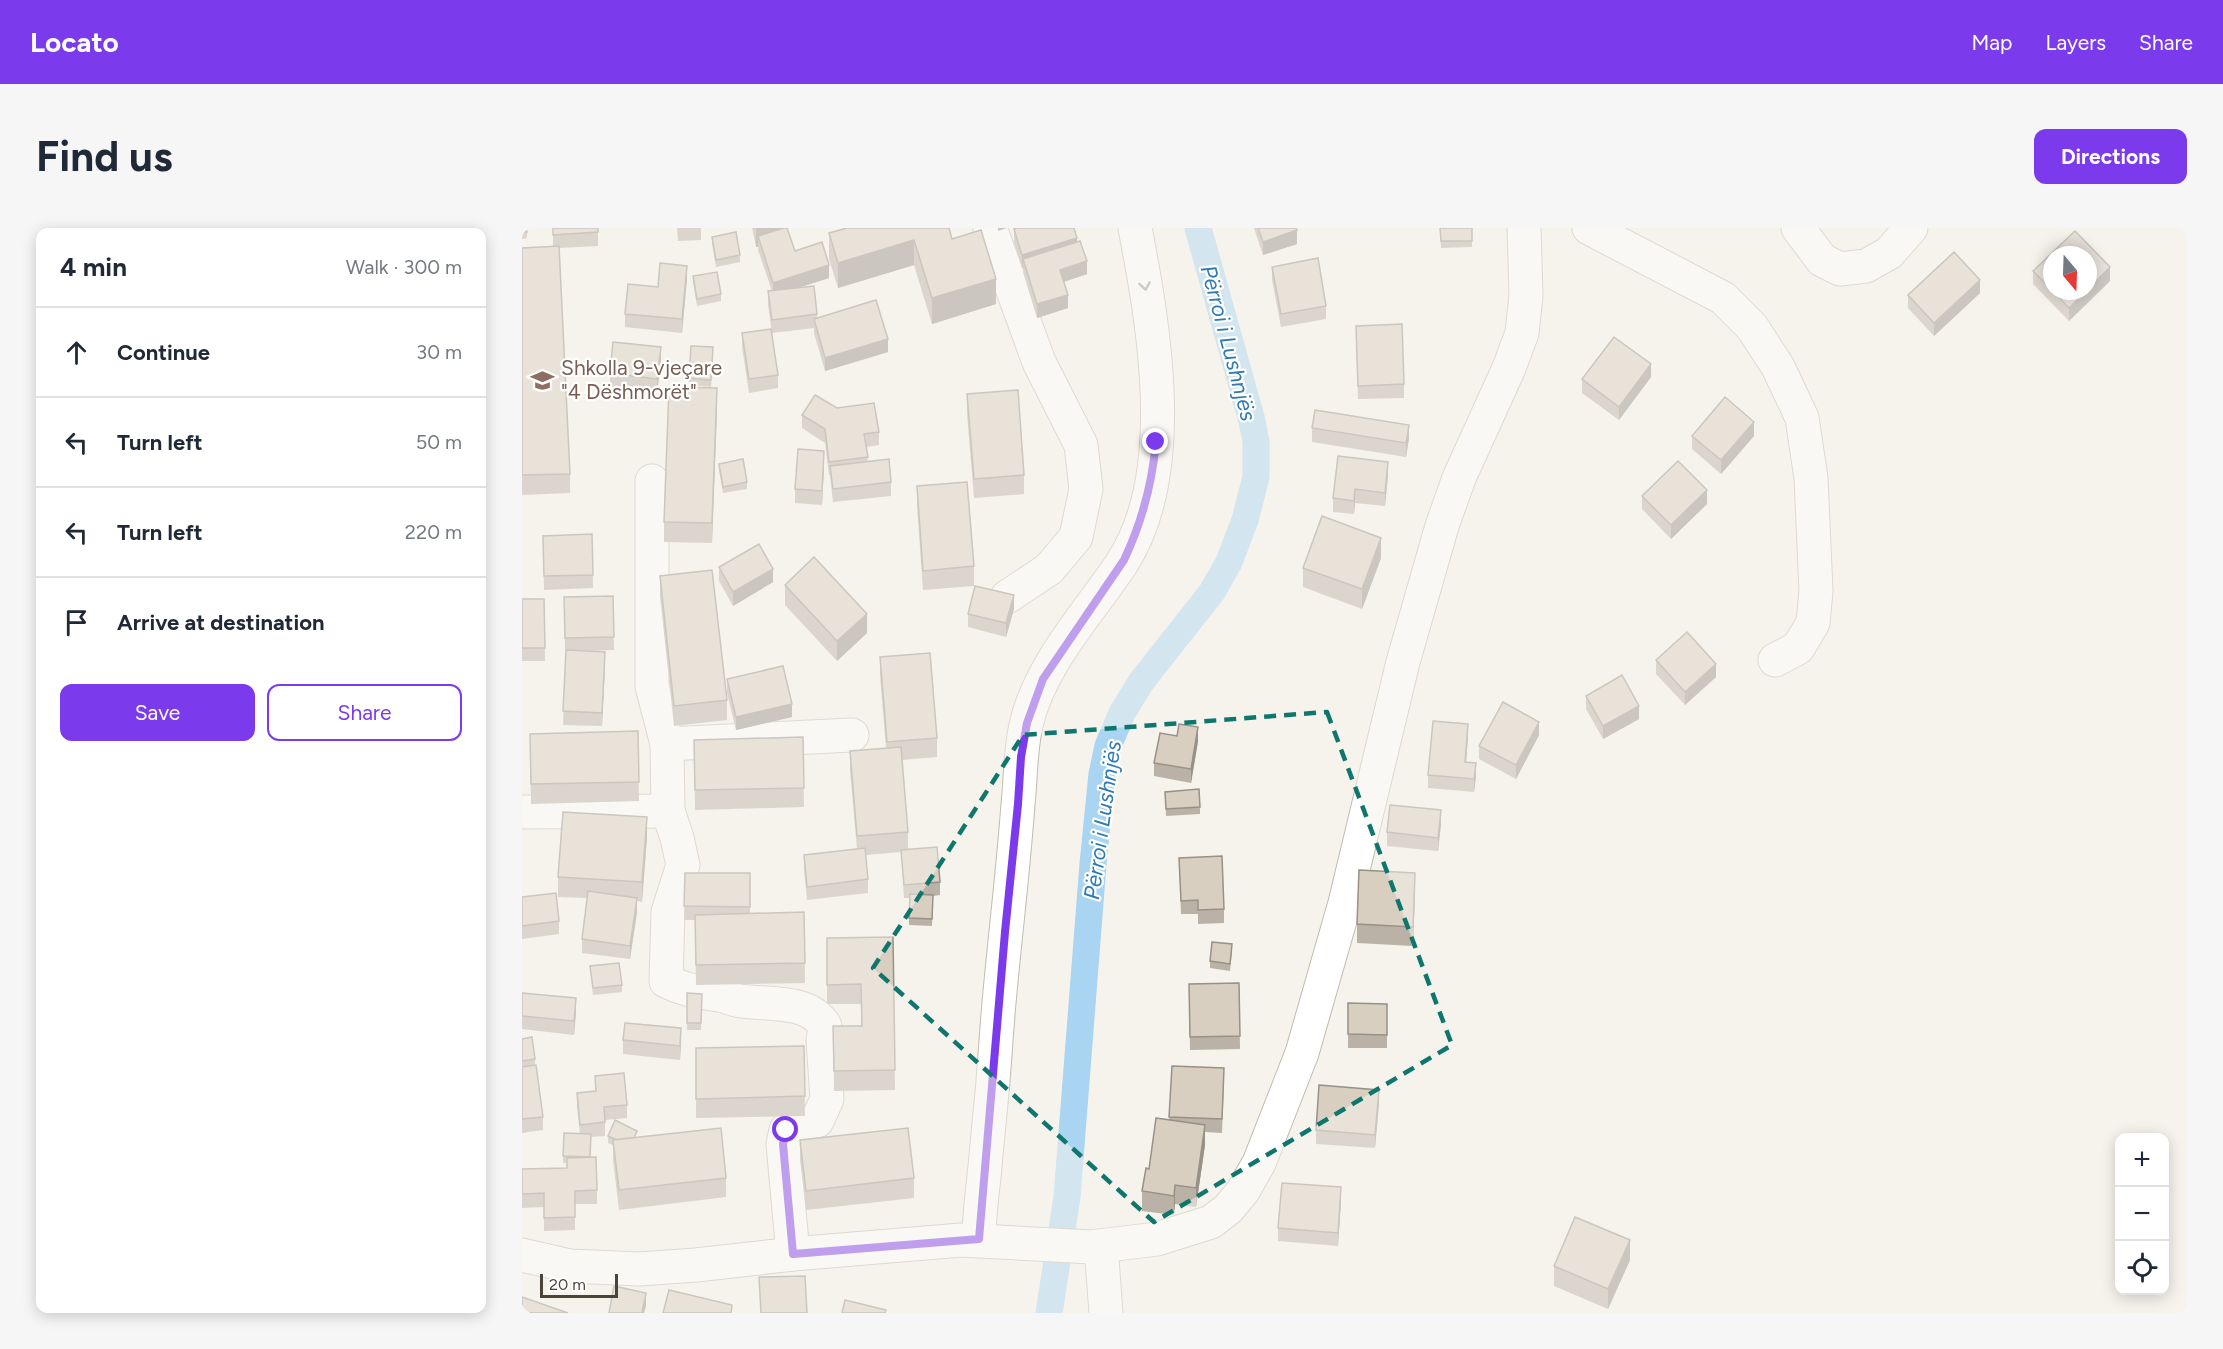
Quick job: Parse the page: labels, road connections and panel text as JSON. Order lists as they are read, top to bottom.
{
  "water": ["Përroi i Lushnjës"],
  "places": {
    "school or university": ["Shkolla 9-vjeçare \"4 Dëshmorët\""]
  },
  "scale_bar": "20 m",
  "north": "bottom",
  "page": {
    "header": "Locato",
    "nav": ["Map", "Layers", "Share"],
    "buttons": [
      "Directions",
      ["Save", "Share"]
    ],
    "title": "Find us",
    "heading": ["4 min", "Walk · 300 m"],
    "list": [
      ["Continue", "30 m"],
      ["Turn left", "50 m"],
      ["Turn left", "220 m"],
      "Arrive at destination"
    ],
    "map_buttons": ["+", "−"],
    "scale": "20 m"
  }
}
